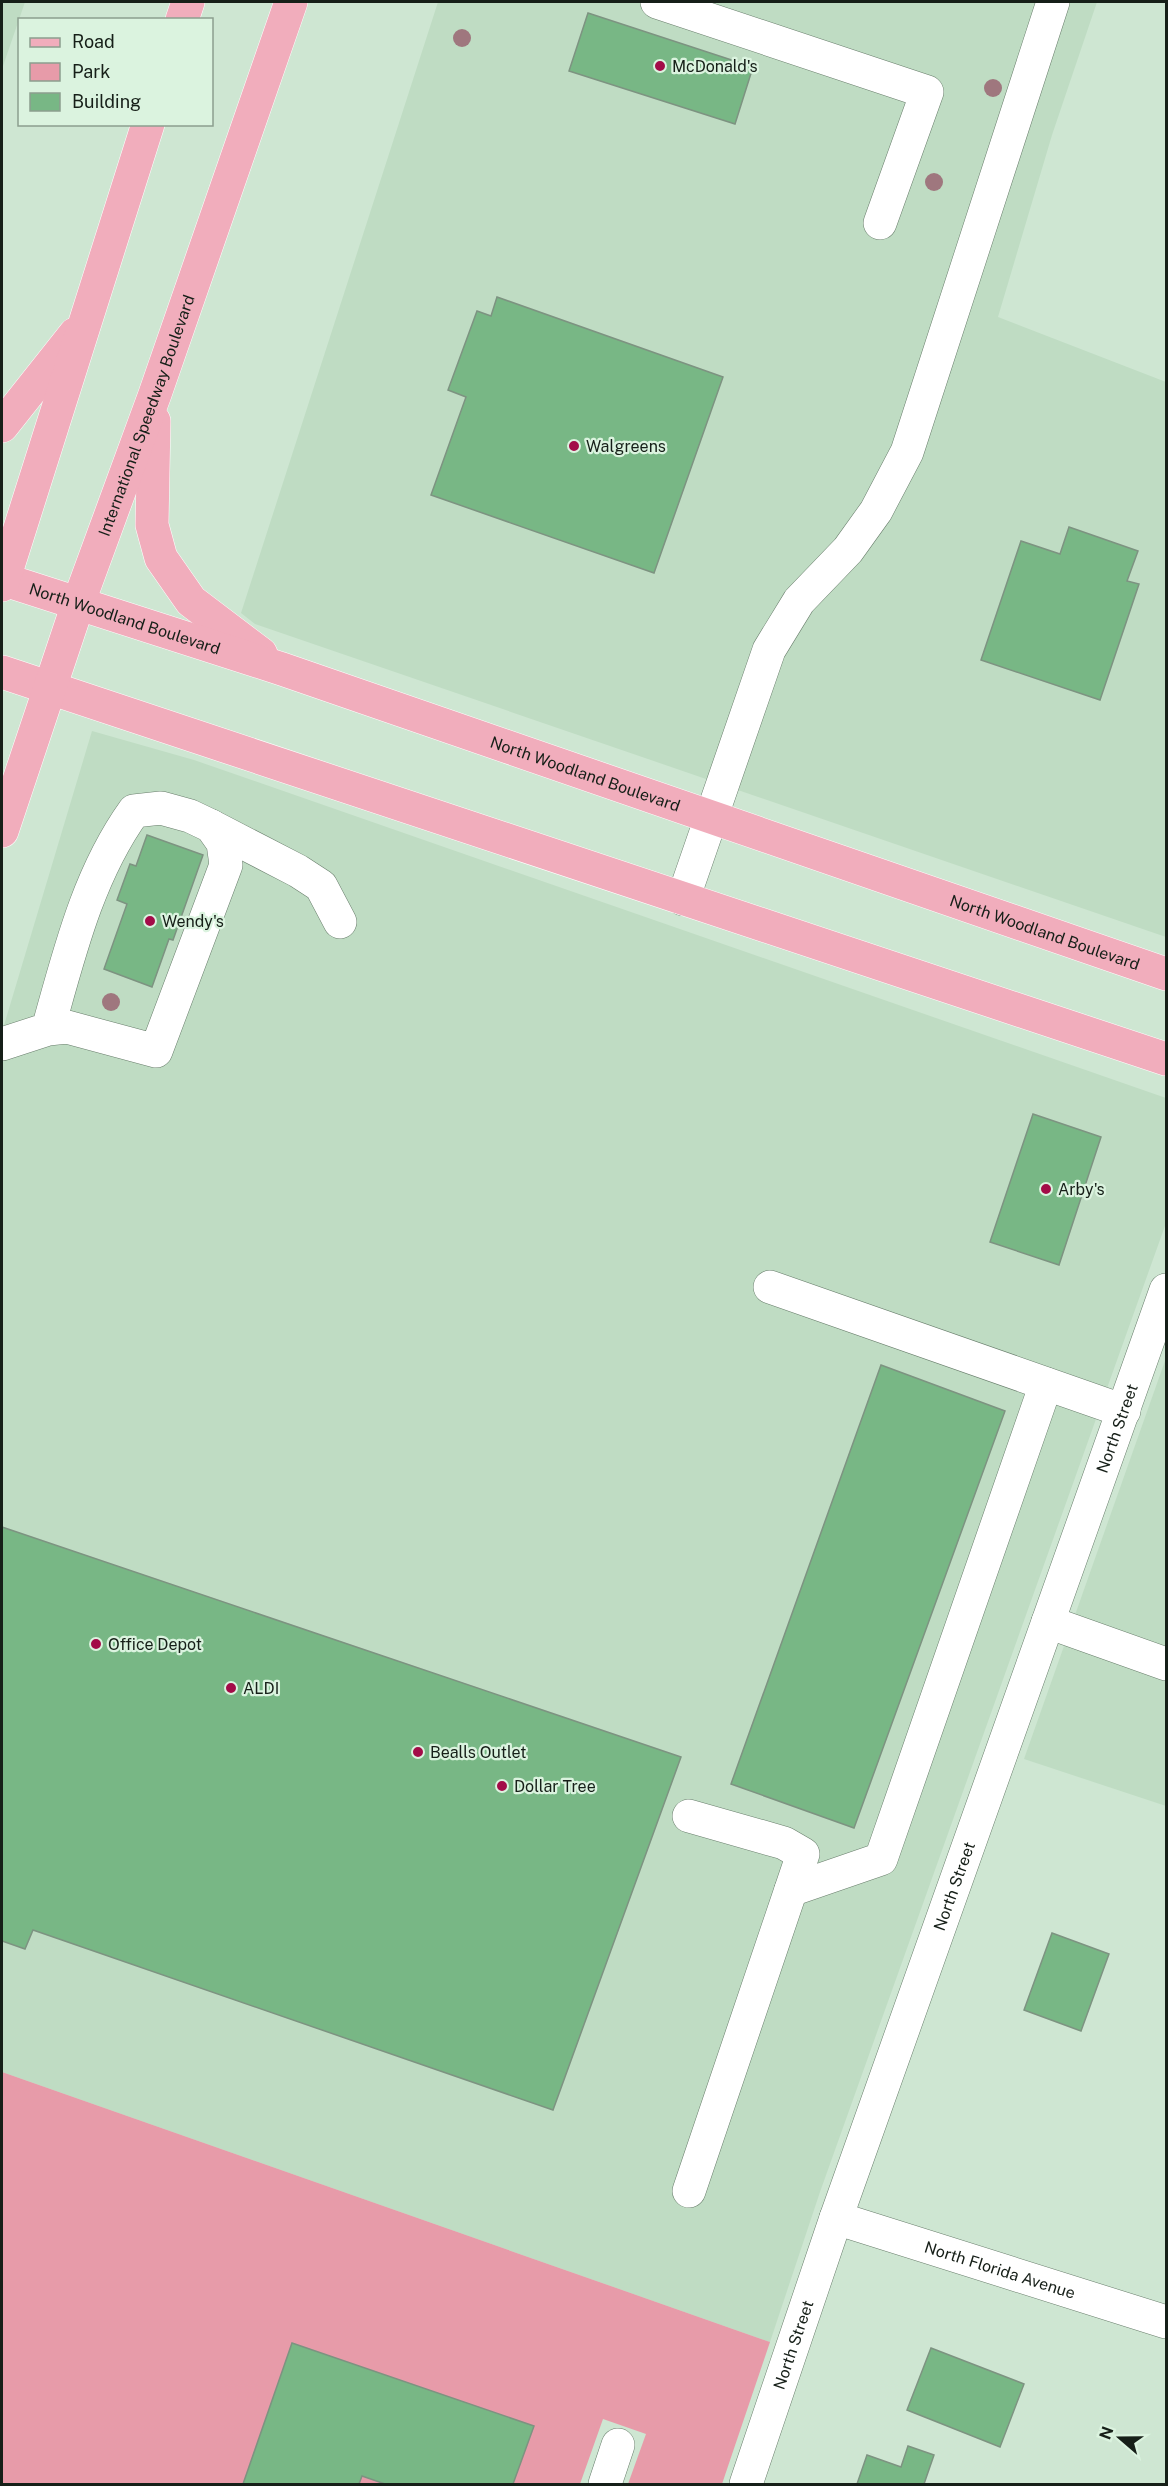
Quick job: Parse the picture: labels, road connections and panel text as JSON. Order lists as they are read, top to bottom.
{
  "streets": {
    "main road": ["International Speedway Boulevard", "North Woodland Boulevard"],
    "street": ["North Street", "North Florida Avenue"]
  },
  "crossings": [
    ["International Speedway Boulevard", "North Woodland Boulevard"],
    ["North Street", "North Florida Avenue"]
  ],
  "places": [
    "McDonald's",
    "Walgreens",
    "Wendy's",
    "Arby's",
    "Office Depot",
    "ALDI",
    "Bealls Outlet",
    "Dollar Tree"
  ],
  "legend": ["Road", "Park", "Building"],
  "north": "left"
}
